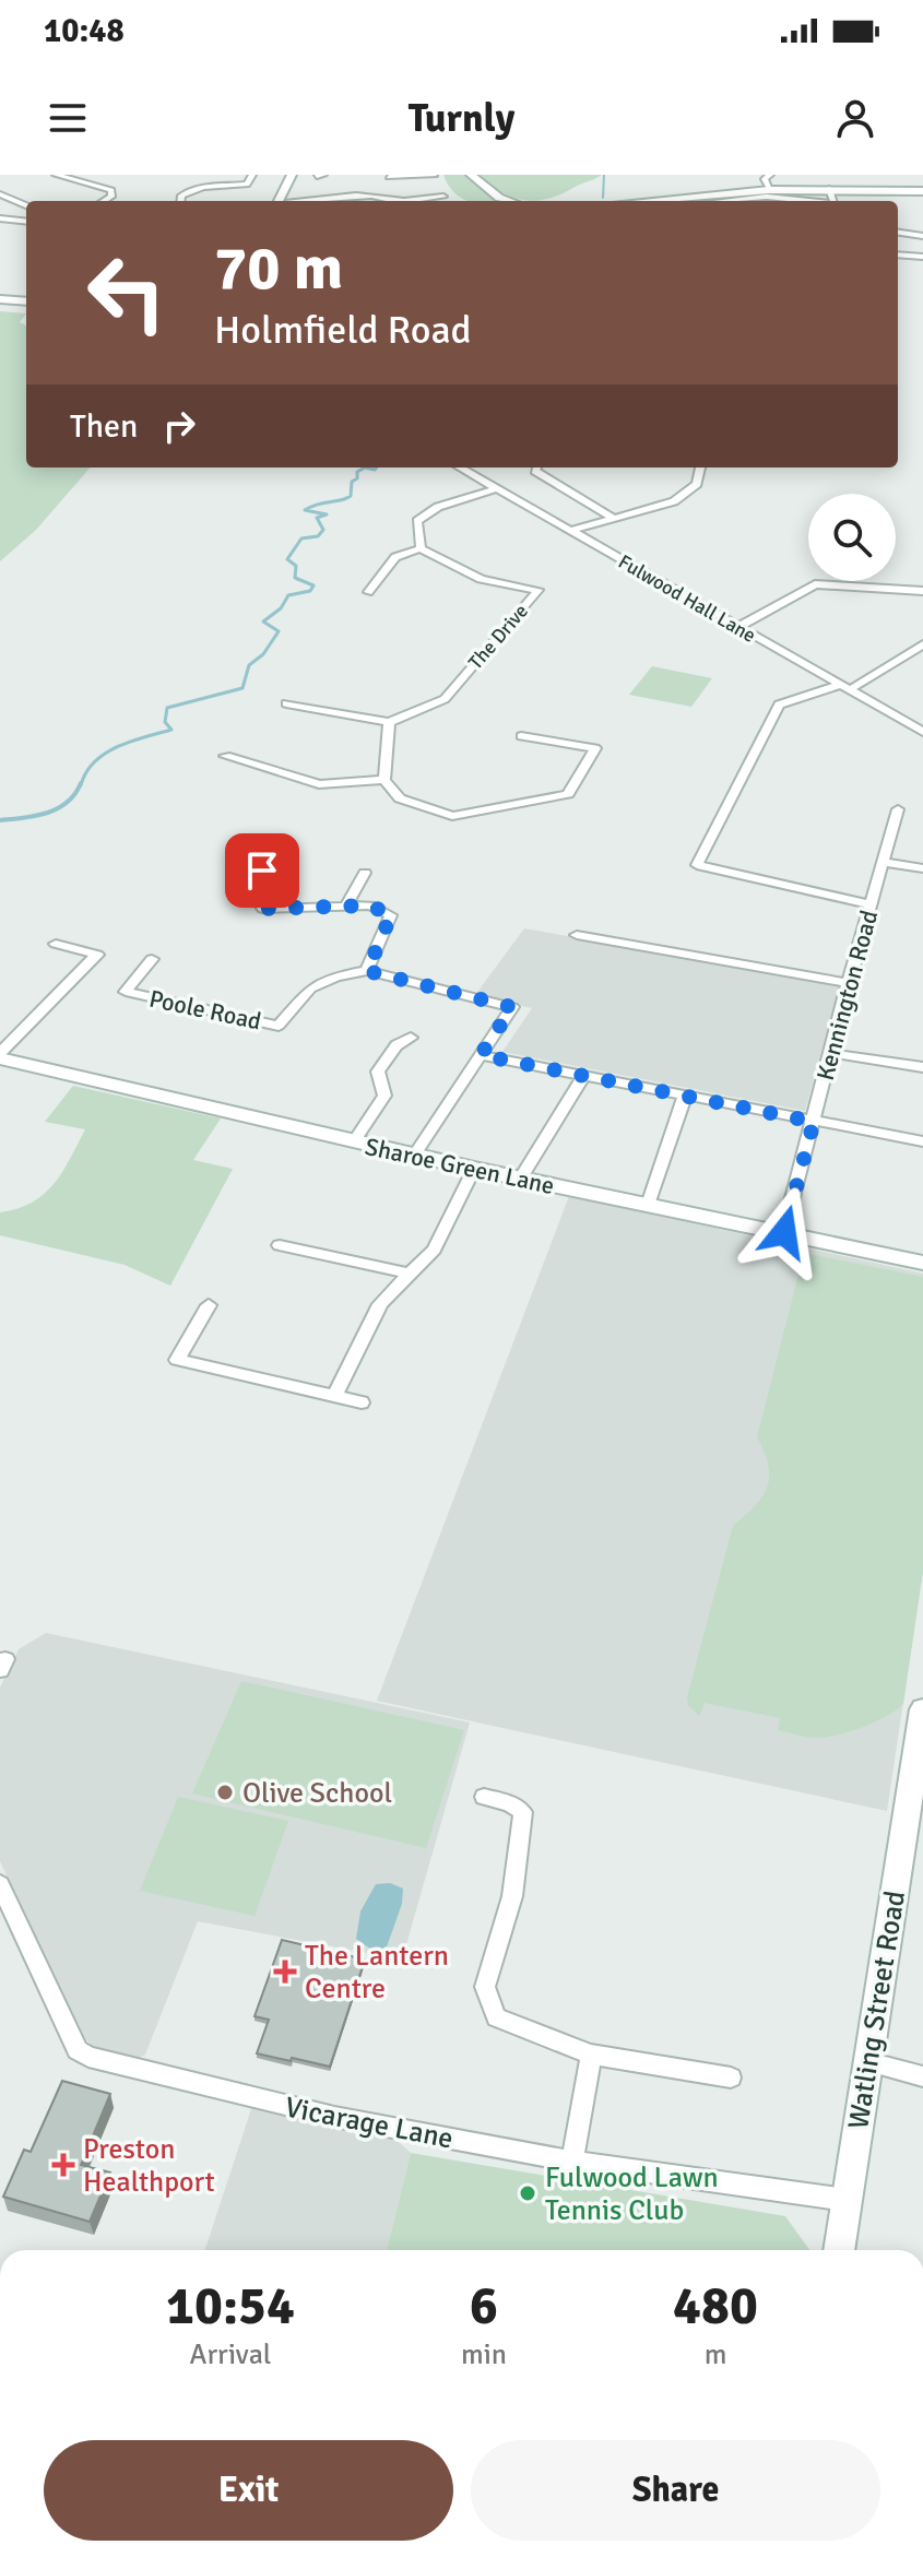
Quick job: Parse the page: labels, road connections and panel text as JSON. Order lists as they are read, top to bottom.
{
  "streets": {
    "main road": ["Sharoe Green Lane", "Watling Street Road"],
    "street": [
      "Fulwood Hall Lane",
      "The Drive",
      "Kennington Road",
      "Poole Road",
      "Vicarage Lane"
    ]
  },
  "crossings": [
    ["Kennington Road", "Sharoe Green Lane"],
    ["Watling Street Road", "Vicarage Lane"]
  ],
  "places": {
    "other": ["Olive School", "Fulwood Lawn Tennis Club"],
    "health": ["The Lantern Centre", "Preston Healthport"]
  },
  "page": {
    "status": "10:48",
    "header": "Turnly",
    "turn": ["70 m", "Holmfield Road"],
    "then": "Then",
    "eta": [
      "10:54",
      "Arrival",
      "6",
      "min",
      "480",
      "m"
    ],
    "buttons": ["Exit", "Share"]
  }
}
